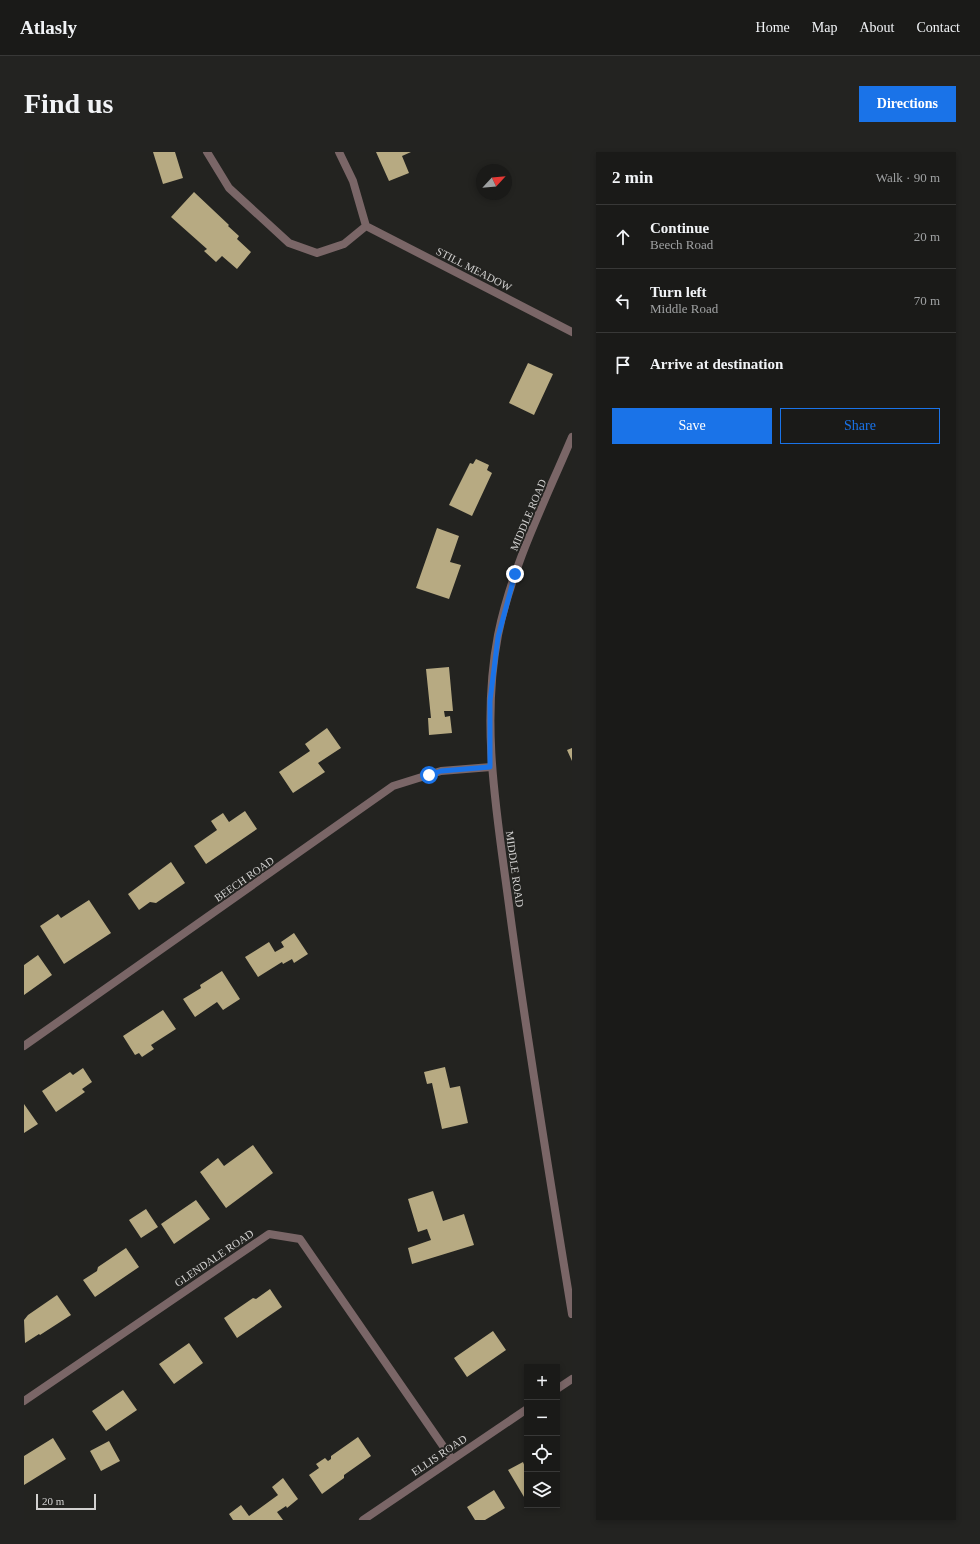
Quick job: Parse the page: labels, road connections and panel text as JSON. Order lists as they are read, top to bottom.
{
  "streets": {
    "street": [
      "STILL MEADOW",
      "MIDDLE ROAD",
      "BEECH ROAD",
      "GLENDALE ROAD",
      "ELLIS ROAD"
    ]
  },
  "crossings": [
    ["MIDDLE ROAD", "BEECH ROAD"],
    ["GLENDALE ROAD", "ELLIS ROAD"]
  ],
  "scale_bar": "20 m",
  "north": "top right",
  "page": {
    "header": "Atlasly",
    "nav": [
      "Home",
      "Map",
      "About",
      "Contact"
    ],
    "buttons": [
      "Directions",
      ["Save", "Share"]
    ],
    "title": "Find us",
    "heading": ["2 min", "Walk · 90 m"],
    "list": [
      ["Continue", "Beech Road", "20 m"],
      ["Turn left", "Middle Road", "70 m"],
      "Arrive at destination"
    ],
    "map_buttons": ["+", "−"],
    "scale": "20 m"
  }
}
